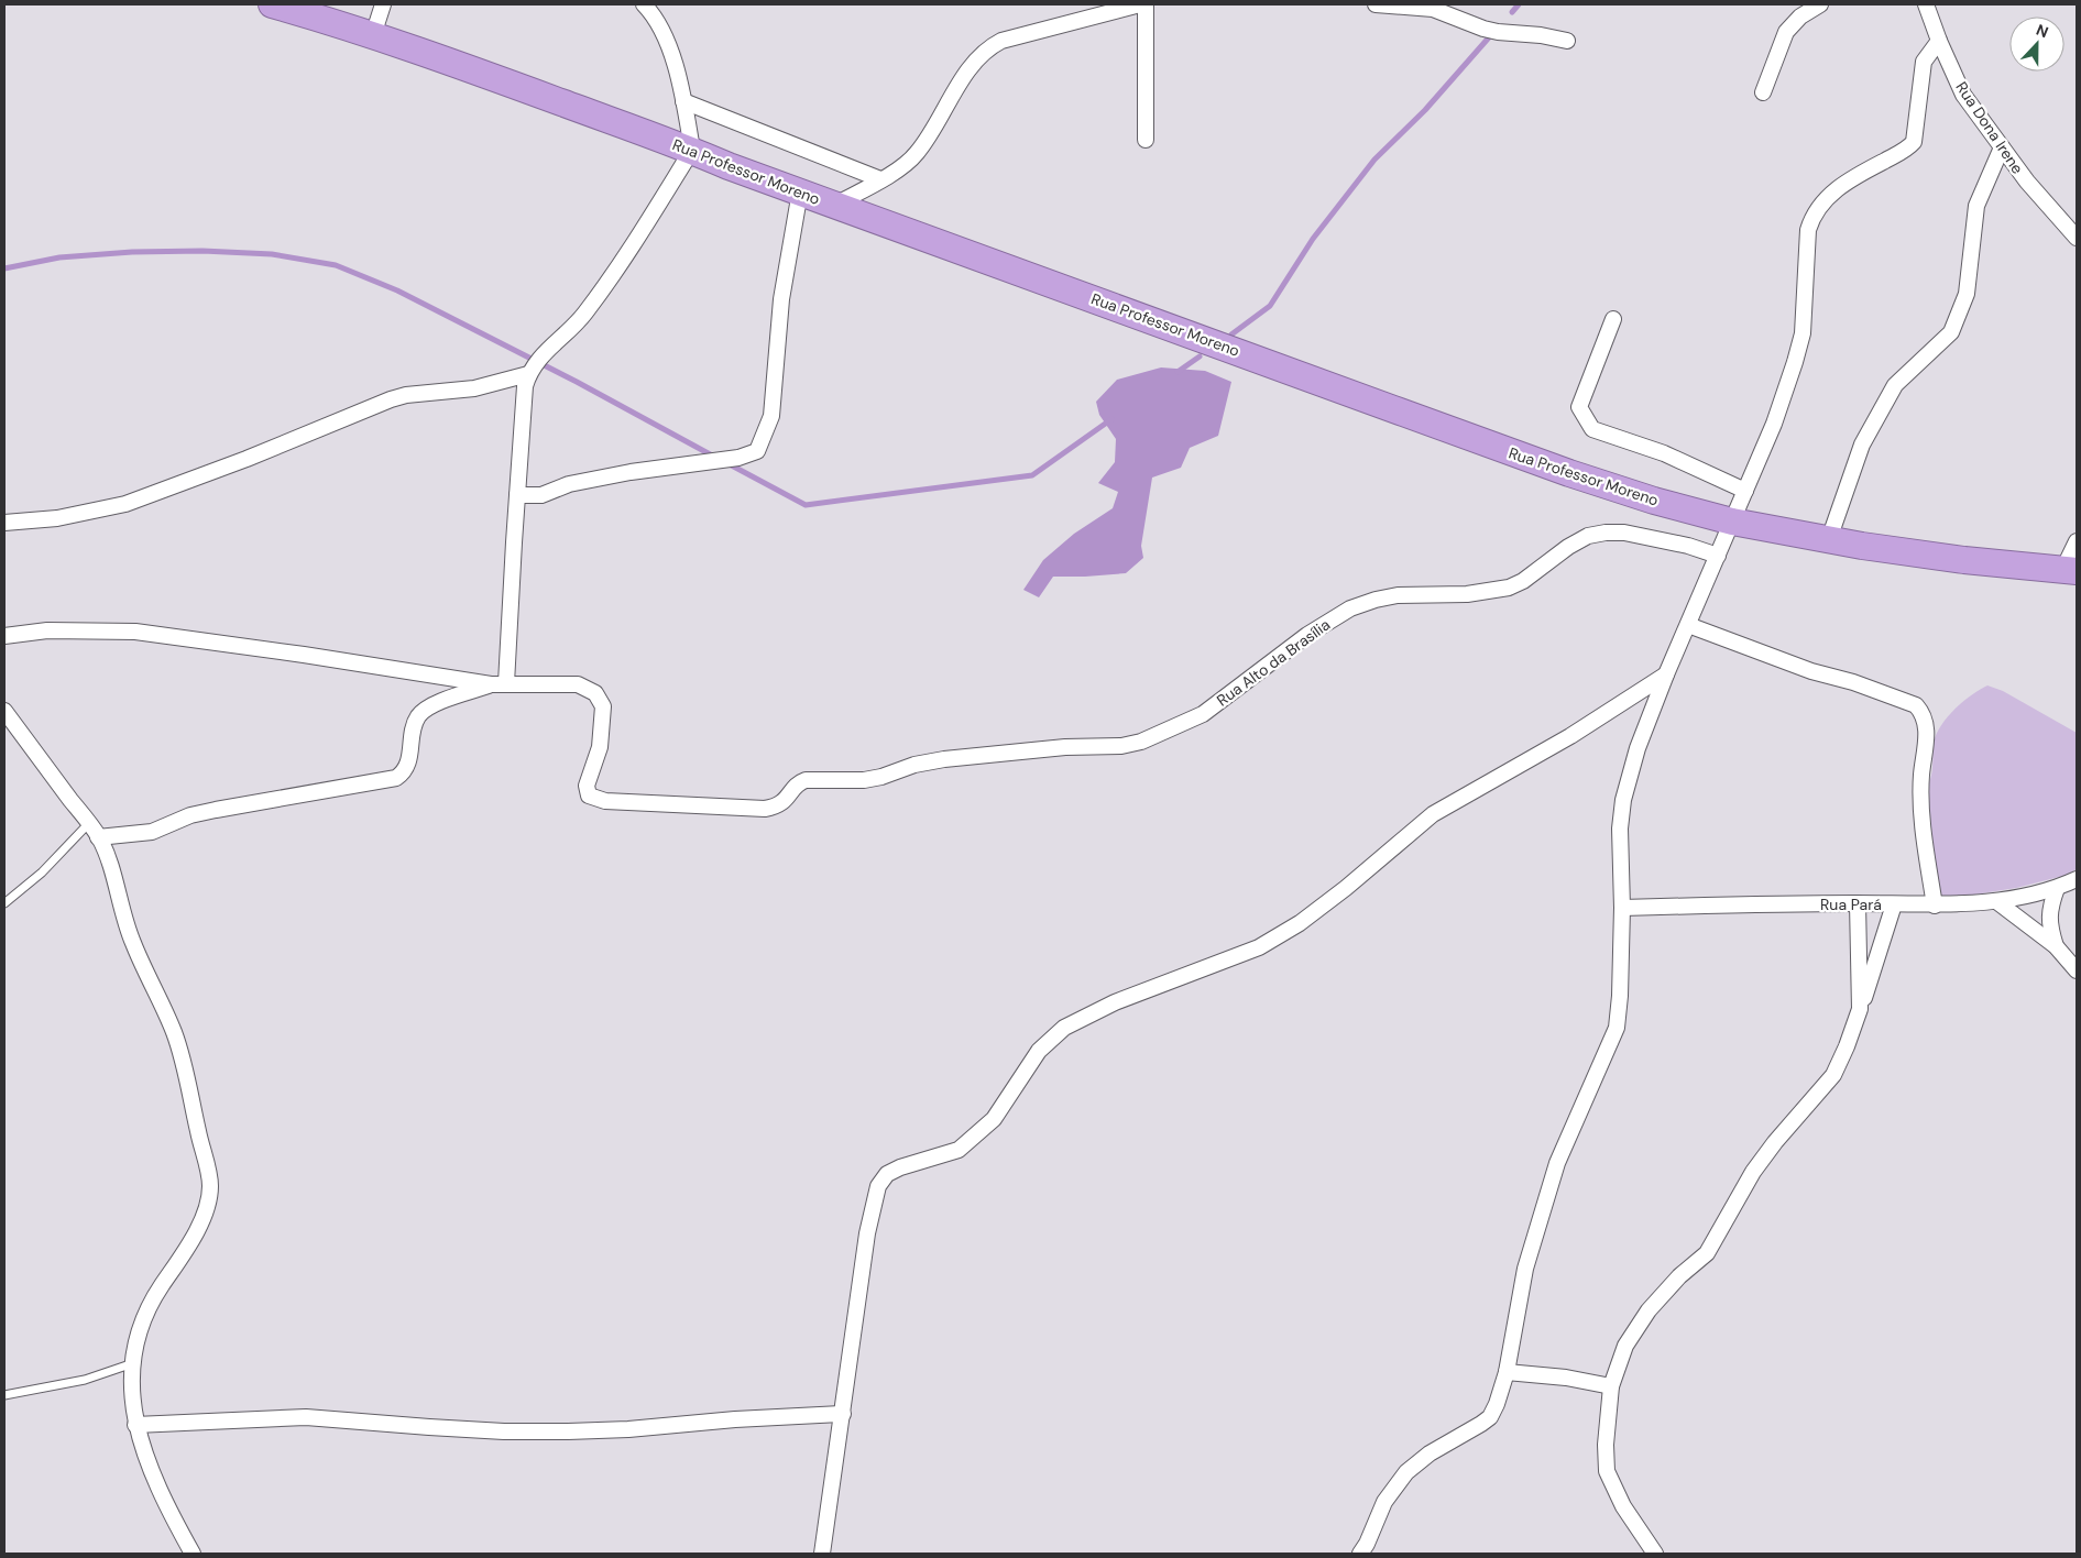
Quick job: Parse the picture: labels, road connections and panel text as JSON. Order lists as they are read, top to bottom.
{
  "streets": {
    "highway": ["Rua Professor Moreno"],
    "street": ["Rua Dona Irene", "Rua Alto da Brasília", "Rua Pará"]
  },
  "north": "top"
}
